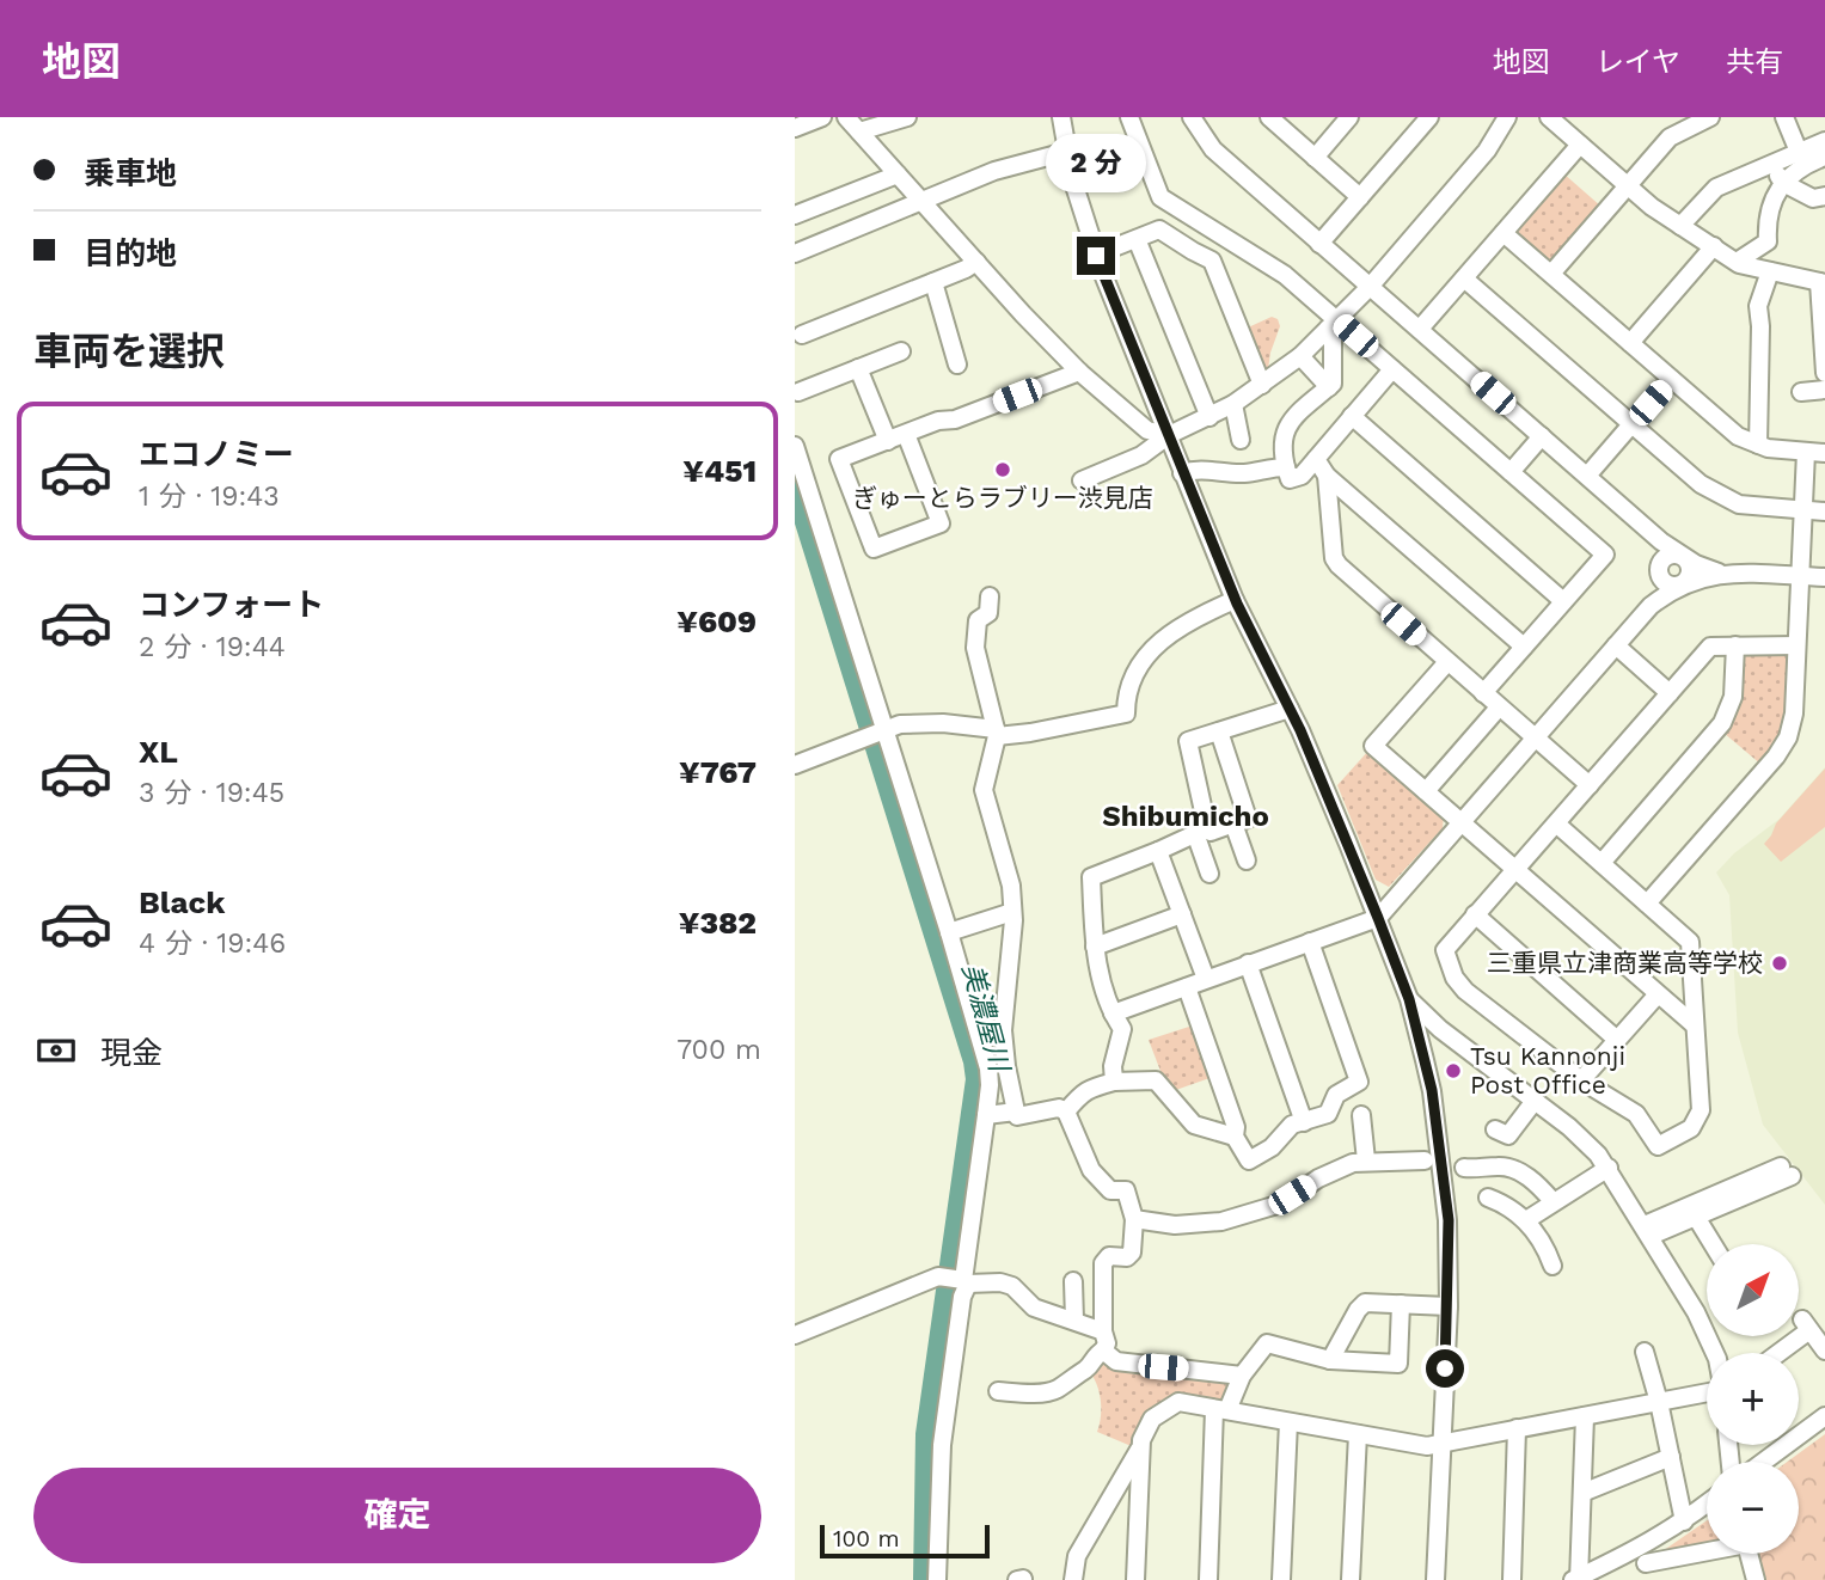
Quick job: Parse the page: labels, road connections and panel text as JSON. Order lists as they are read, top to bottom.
{
  "districts": ["Shibumicho"],
  "water": ["美濃屋川"],
  "places": ["ぎゅーとらラブリー渋見店", "三重県立津商業高等学校", "Tsu Kannonji Post Office"],
  "scale_bar": "100 m",
  "north": "top right",
  "page": {
    "header": "地図",
    "nav": ["地図", "レイヤ", "共有"],
    "banner": ["乗車地", "目的地"],
    "bubble": "2 分",
    "heading": "車両を選択",
    "list": [
      {
        "name": "エコノミー",
        "note": "1 分 · 19:43",
        "value": "¥451"
      },
      {
        "name": "コンフォート",
        "note": "2 分 · 19:44",
        "value": "¥609"
      },
      {
        "name": "XL",
        "note": "3 分 · 19:45",
        "value": "¥767"
      },
      {
        "name": "Black",
        "note": "4 分 · 19:46",
        "value": "¥382"
      }
    ],
    "pay": ["現金", "700 m"],
    "map_buttons": ["+", "−"],
    "buttons": "確定",
    "scale": "100 m"
  }
}
